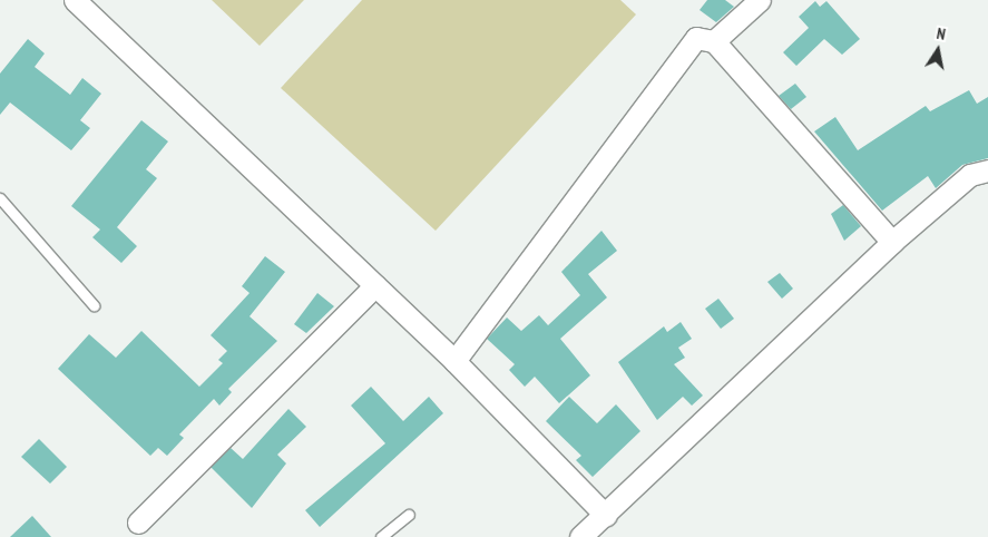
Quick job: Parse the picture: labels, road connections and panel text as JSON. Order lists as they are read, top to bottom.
{
  "north": "top"
}
